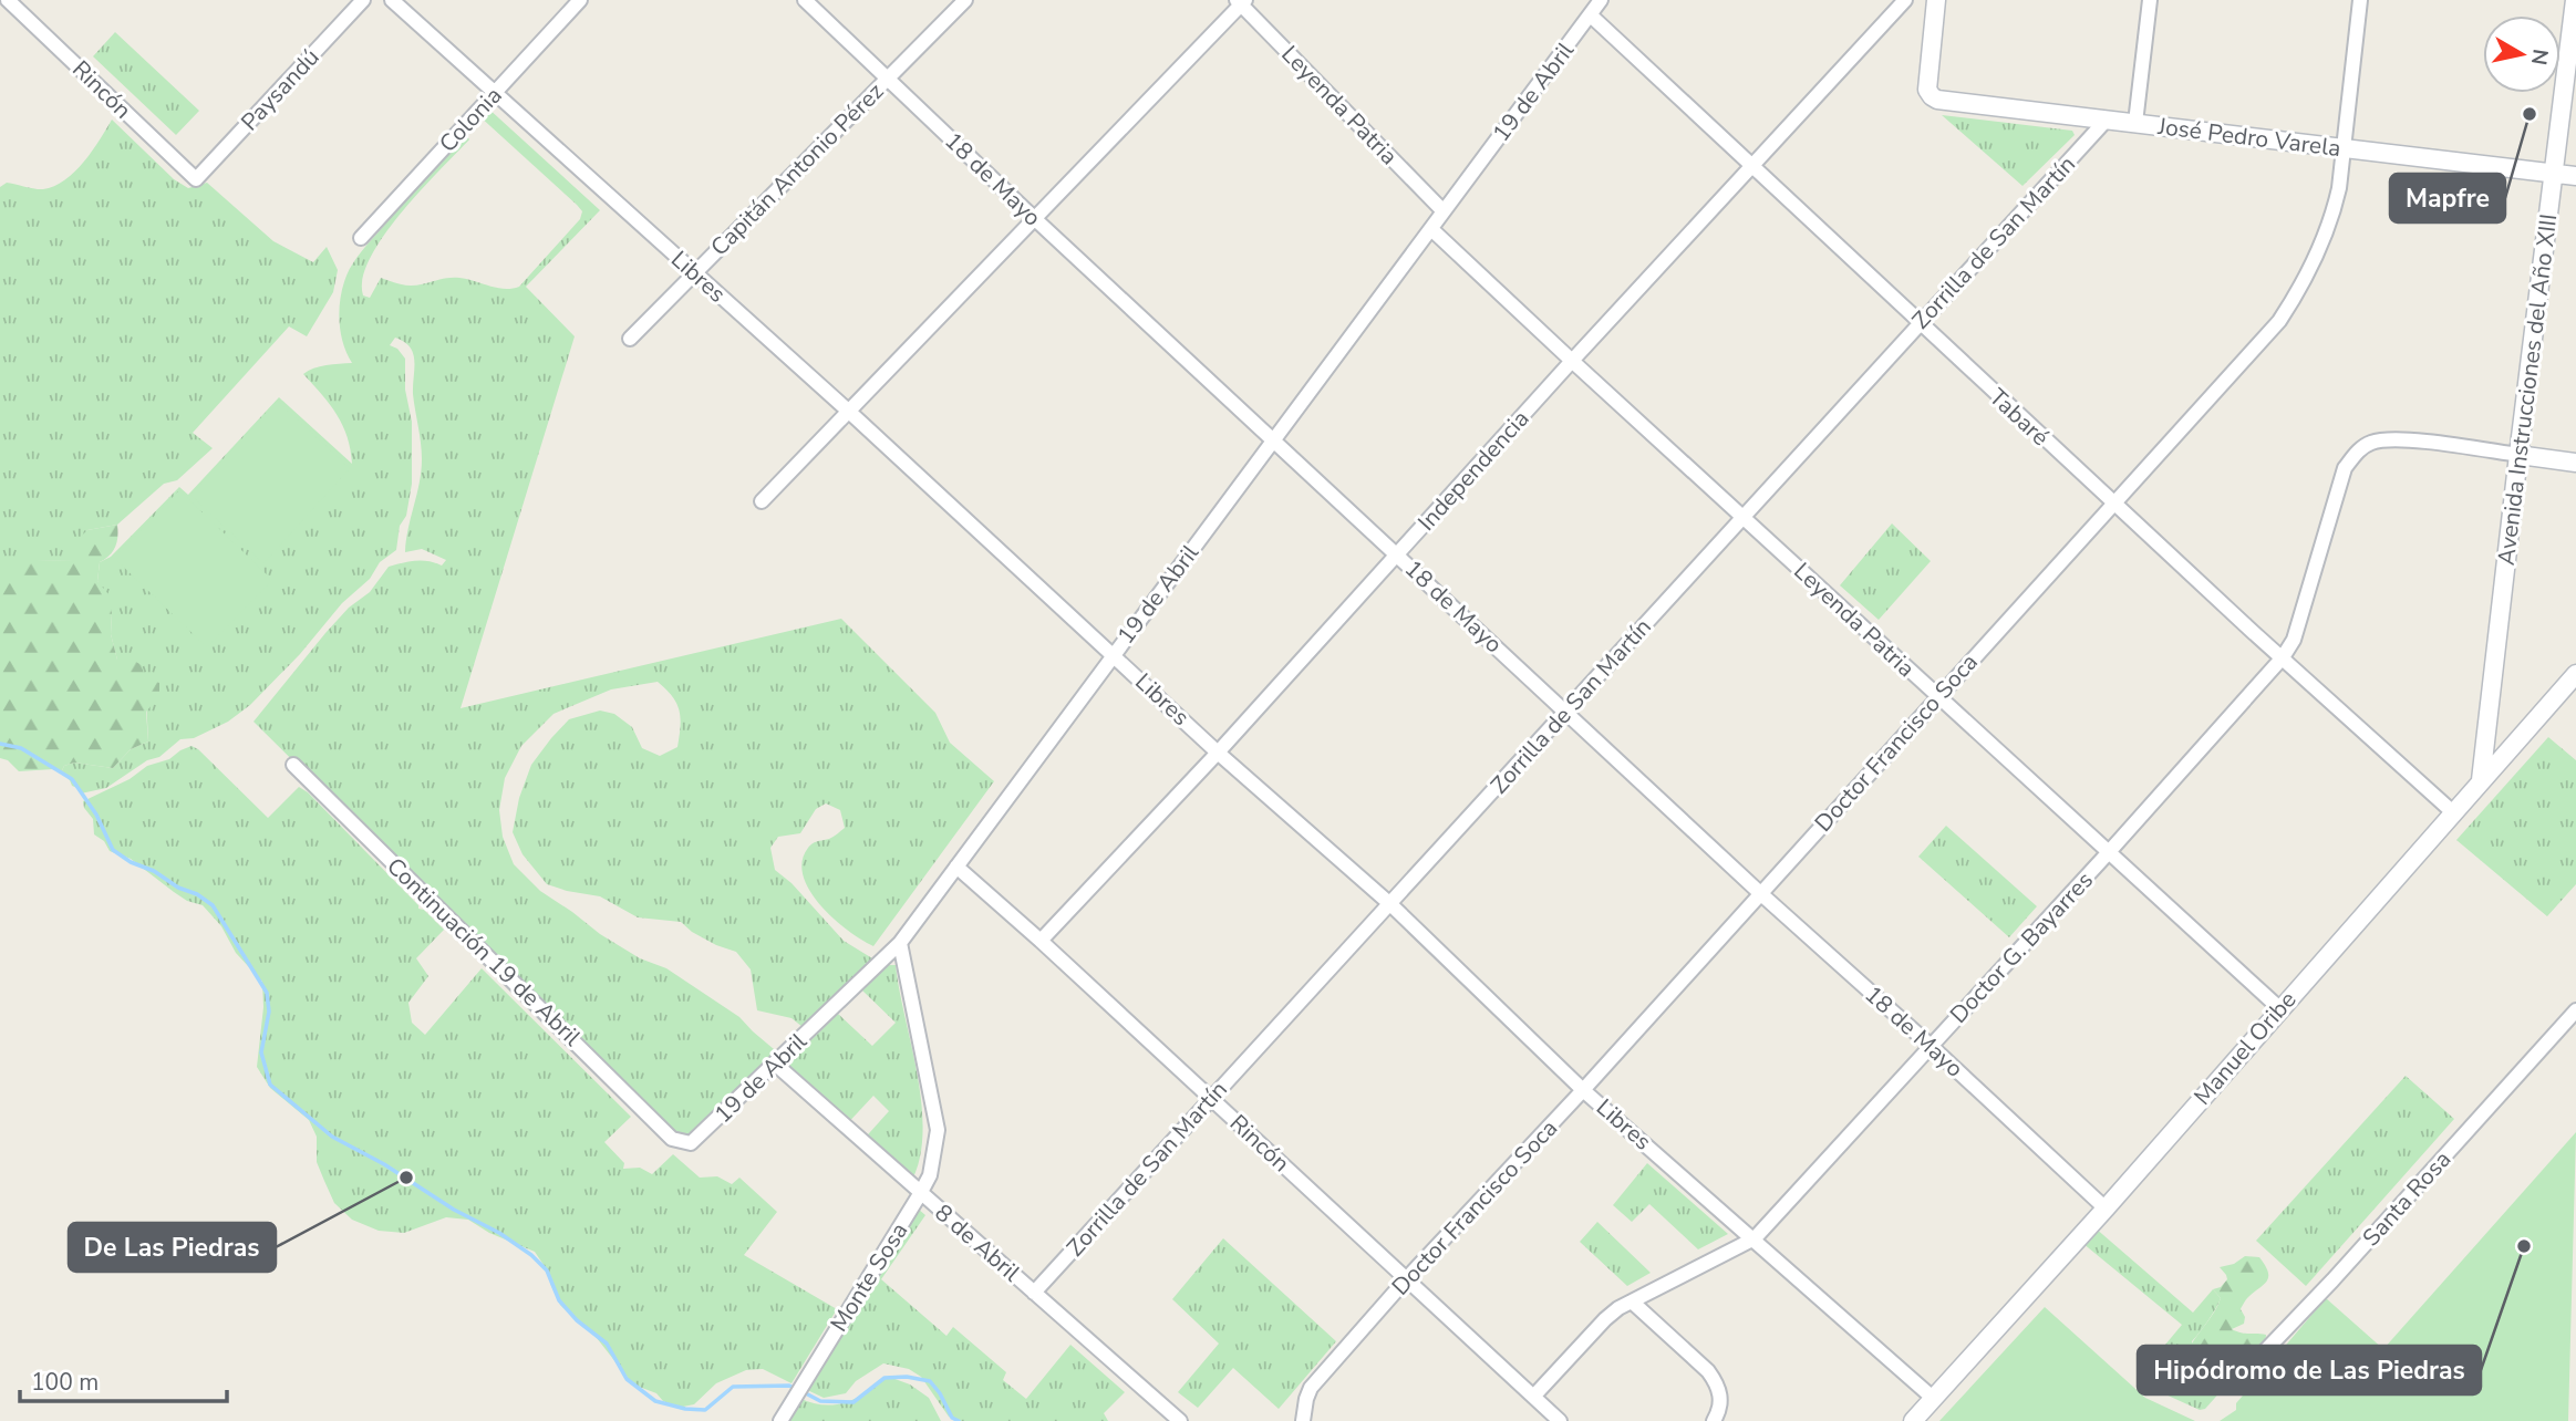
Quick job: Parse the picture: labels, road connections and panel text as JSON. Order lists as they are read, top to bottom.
{
  "streets": {
    "street": [
      "Rincón",
      "Paysandú",
      "19 de Abril",
      "Leyenda Patria",
      "Colonia",
      "José Pedro Varela",
      "Capitán Antonio Pérez",
      "18 de Mayo",
      "Zorrilla de San Martín",
      "Libres",
      "Avenida Instrucciones del Año XIII",
      "Tabaré",
      "Independencia",
      "Doctor Francisco Soca",
      "Doctor G. Bayarres",
      "Continuación 19 de Abril",
      "Manuel Oribe",
      "Santa Rosa",
      "8 de Abril",
      "Monte Sosa"
    ]
  },
  "crossings": [
    ["Rincón", "Paysandú"],
    ["Rincón", "19 de Abril"],
    ["Rincón", "Zorrilla de San Martín"],
    ["Rincón", "Independencia"],
    ["Rincón", "Doctor Francisco Soca"],
    ["Rincón", "Doctor G. Bayarres"],
    ["19 de Abril", "Leyenda Patria"],
    ["19 de Abril", "18 de Mayo"],
    ["19 de Abril", "Libres"],
    ["19 de Abril", "Tabaré"],
    ["19 de Abril", "Continuación 19 de Abril"],
    ["19 de Abril", "8 de Abril"],
    ["19 de Abril", "Monte Sosa"],
    ["Leyenda Patria", "Zorrilla de San Martín"],
    ["Leyenda Patria", "Independencia"],
    ["Leyenda Patria", "Doctor Francisco Soca"],
    ["Leyenda Patria", "Doctor G. Bayarres"],
    ["Leyenda Patria", "Manuel Oribe"],
    ["Colonia", "Libres"],
    ["José Pedro Varela", "Zorrilla de San Martín"],
    ["José Pedro Varela", "Avenida Instrucciones del Año XIII"],
    ["José Pedro Varela", "Doctor Francisco Soca"],
    ["Capitán Antonio Pérez", "18 de Mayo"],
    ["Capitán Antonio Pérez", "Libres"],
    ["18 de Mayo", "Zorrilla de San Martín"],
    ["18 de Mayo", "Independencia"],
    ["18 de Mayo", "Doctor Francisco Soca"],
    ["18 de Mayo", "Doctor G. Bayarres"],
    ["18 de Mayo", "Manuel Oribe"],
    ["Zorrilla de San Martín", "Libres"],
    ["Zorrilla de San Martín", "Tabaré"],
    ["Zorrilla de San Martín", "8 de Abril"],
    ["Libres", "Independencia"],
    ["Libres", "Doctor Francisco Soca"],
    ["Libres", "Doctor G. Bayarres"],
    ["Libres", "Manuel Oribe"],
    ["Avenida Instrucciones del Año XIII", "Doctor G. Bayarres"],
    ["Avenida Instrucciones del Año XIII", "Manuel Oribe"],
    ["Tabaré", "Independencia"],
    ["Tabaré", "Doctor Francisco Soca"],
    ["Tabaré", "Doctor G. Bayarres"],
    ["Tabaré", "Manuel Oribe"],
    ["8 de Abril", "Monte Sosa"]
  ],
  "places": ["Mapfre", "De Las Piedras", "Hipódromo de Las Piedras"],
  "scale_bar": "100 m",
  "north": "right"
}
